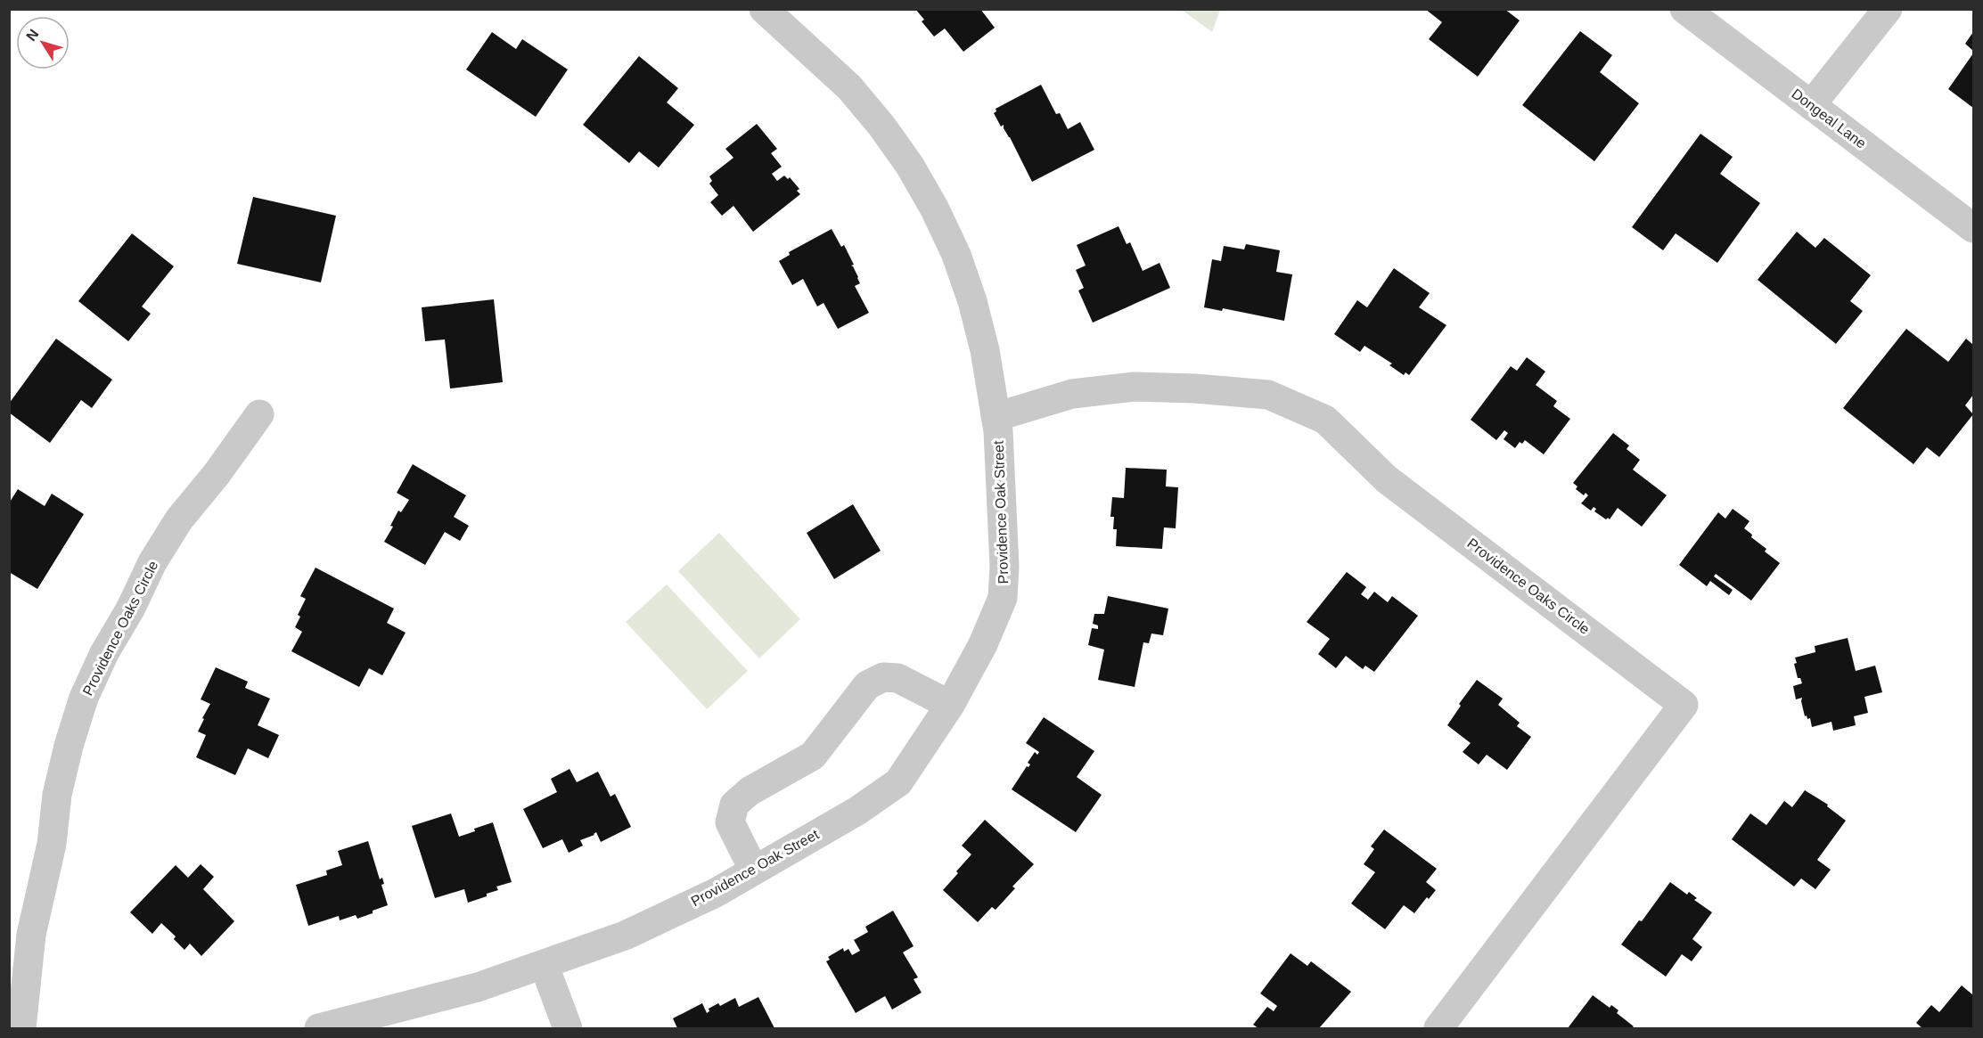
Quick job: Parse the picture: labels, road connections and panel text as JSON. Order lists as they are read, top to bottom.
{
  "streets": {
    "street": ["Dongeal Lane", "Providence Oak Street", "Providence Oaks Circle"]
  },
  "crossings": [
    ["Providence Oak Street", "Providence Oaks Circle"]
  ],
  "north": "top left"
}
